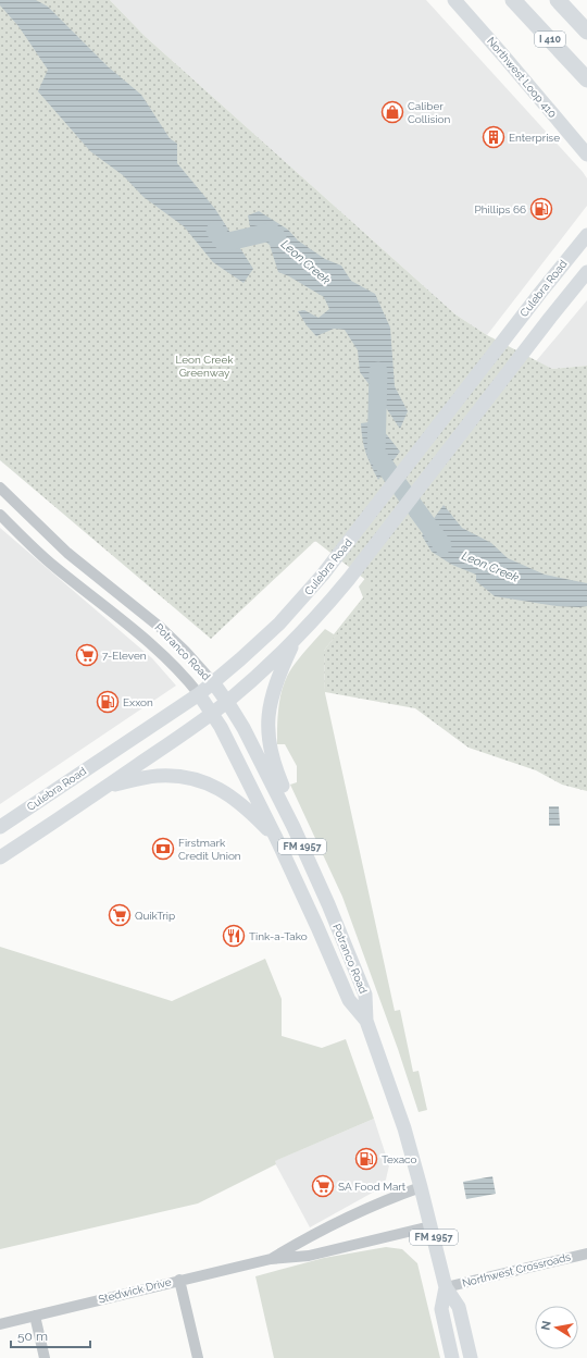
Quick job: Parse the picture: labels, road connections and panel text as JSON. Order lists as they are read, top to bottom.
{
  "streets": {
    "highway": ["I 410"],
    "main road": [
      "Northwest Loop 410",
      "Culebra Road",
      "Potranco Road",
      "FM 1957"
    ],
    "street": ["Northwest Crossroads", "Stedwick Drive"]
  },
  "crossings": [
    ["Culebra Road", "Potranco Road"],
    ["Potranco Road", "FM 1957"],
    ["FM 1957", "Northwest Crossroads"],
    ["FM 1957", "Stedwick Drive"]
  ],
  "water": ["Leon Creek"],
  "parks": ["Leon Creek Greenway"],
  "places": {
    "shop": ["Caliber Collision"],
    "building": ["Enterprise"],
    "fuel station": ["Phillips 66", "Exxon", "Texaco"],
    "supermarket": ["7-Eleven", "QuikTrip", "SA Food Mart"],
    "bank": ["Firstmark Credit Union"],
    "restaurant": ["Tink-a-Tako"]
  },
  "scale_bar": "50 m",
  "north": "left"
}
